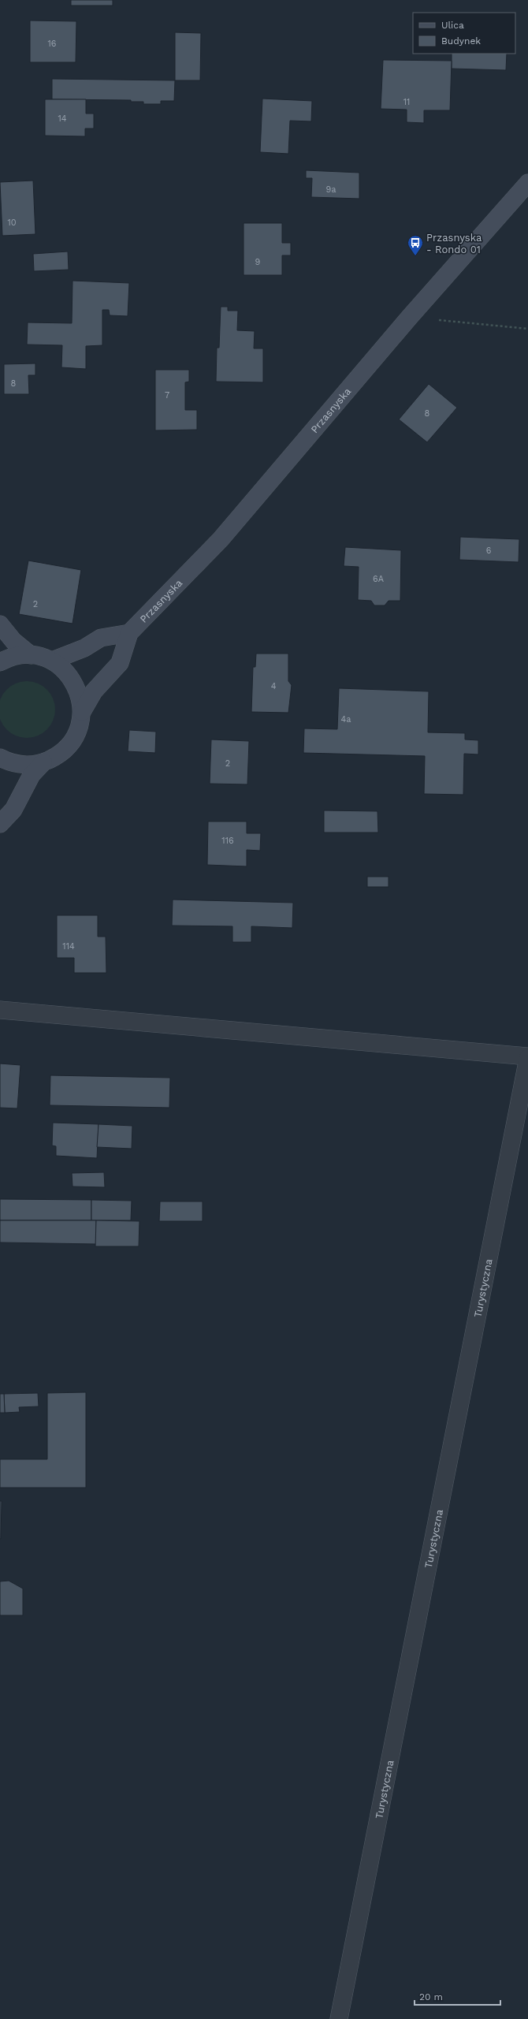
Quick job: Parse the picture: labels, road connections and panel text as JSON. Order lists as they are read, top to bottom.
{
  "streets": {
    "main road": ["Przasnyska"],
    "street": ["Turystyczna"]
  },
  "places": {
    "bus stop": ["Przasnyska - Rondo 01"]
  },
  "house_numbers": [
    "16",
    "11",
    "14",
    "9a",
    "10",
    "9",
    "8",
    "7",
    "8",
    "6",
    "6A",
    "2",
    "4",
    "4a",
    "2",
    "116",
    "114"
  ],
  "legend": ["Ulica", "Budynek"],
  "scale_bar": "20 m"
}
